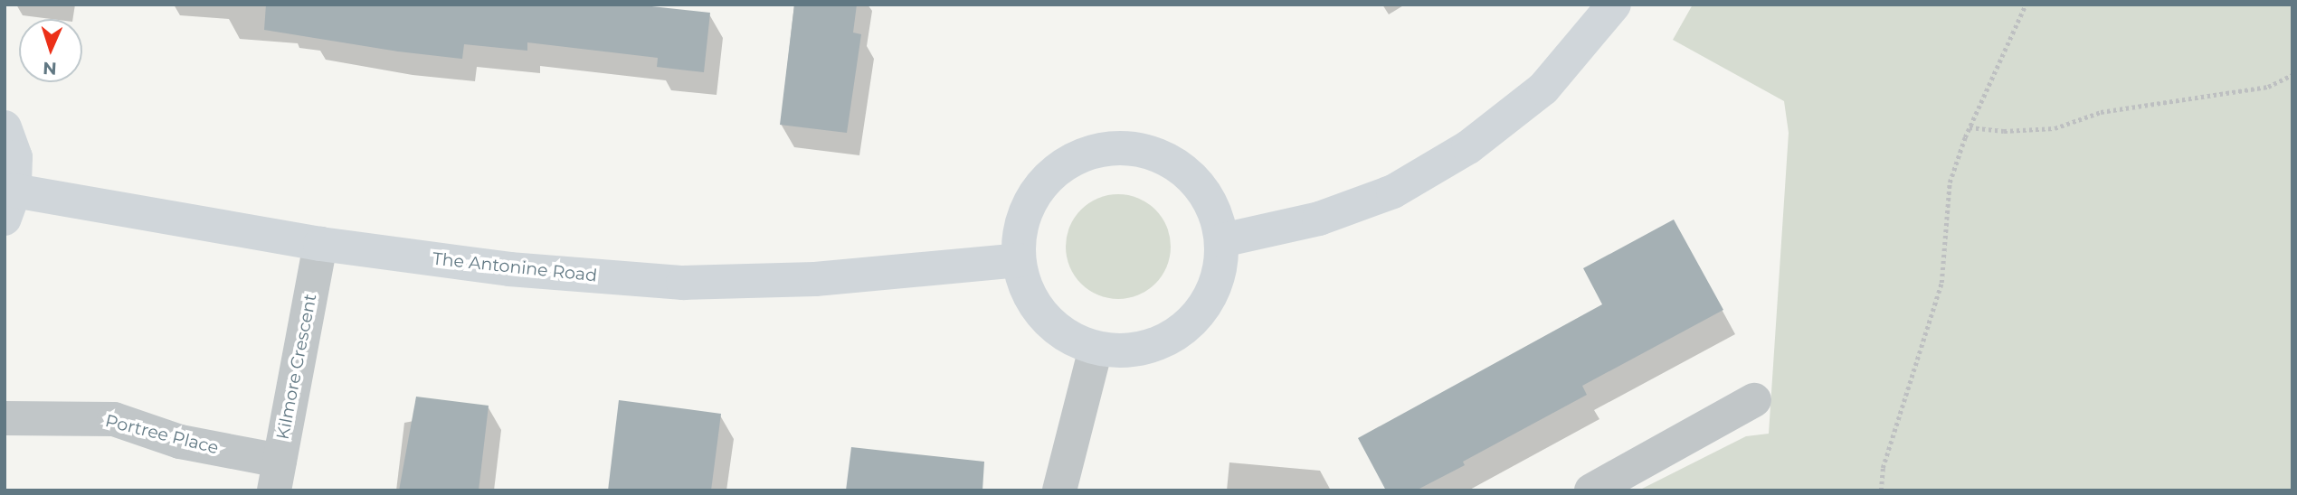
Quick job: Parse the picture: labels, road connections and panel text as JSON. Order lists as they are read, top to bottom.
{
  "streets": {
    "street": ["The Antonine Road", "Kilmore Crescent", "Portree Place"]
  },
  "crossings": [
    ["The Antonine Road", "Kilmore Crescent"],
    ["Kilmore Crescent", "Portree Place"]
  ],
  "north": "bottom"
}
